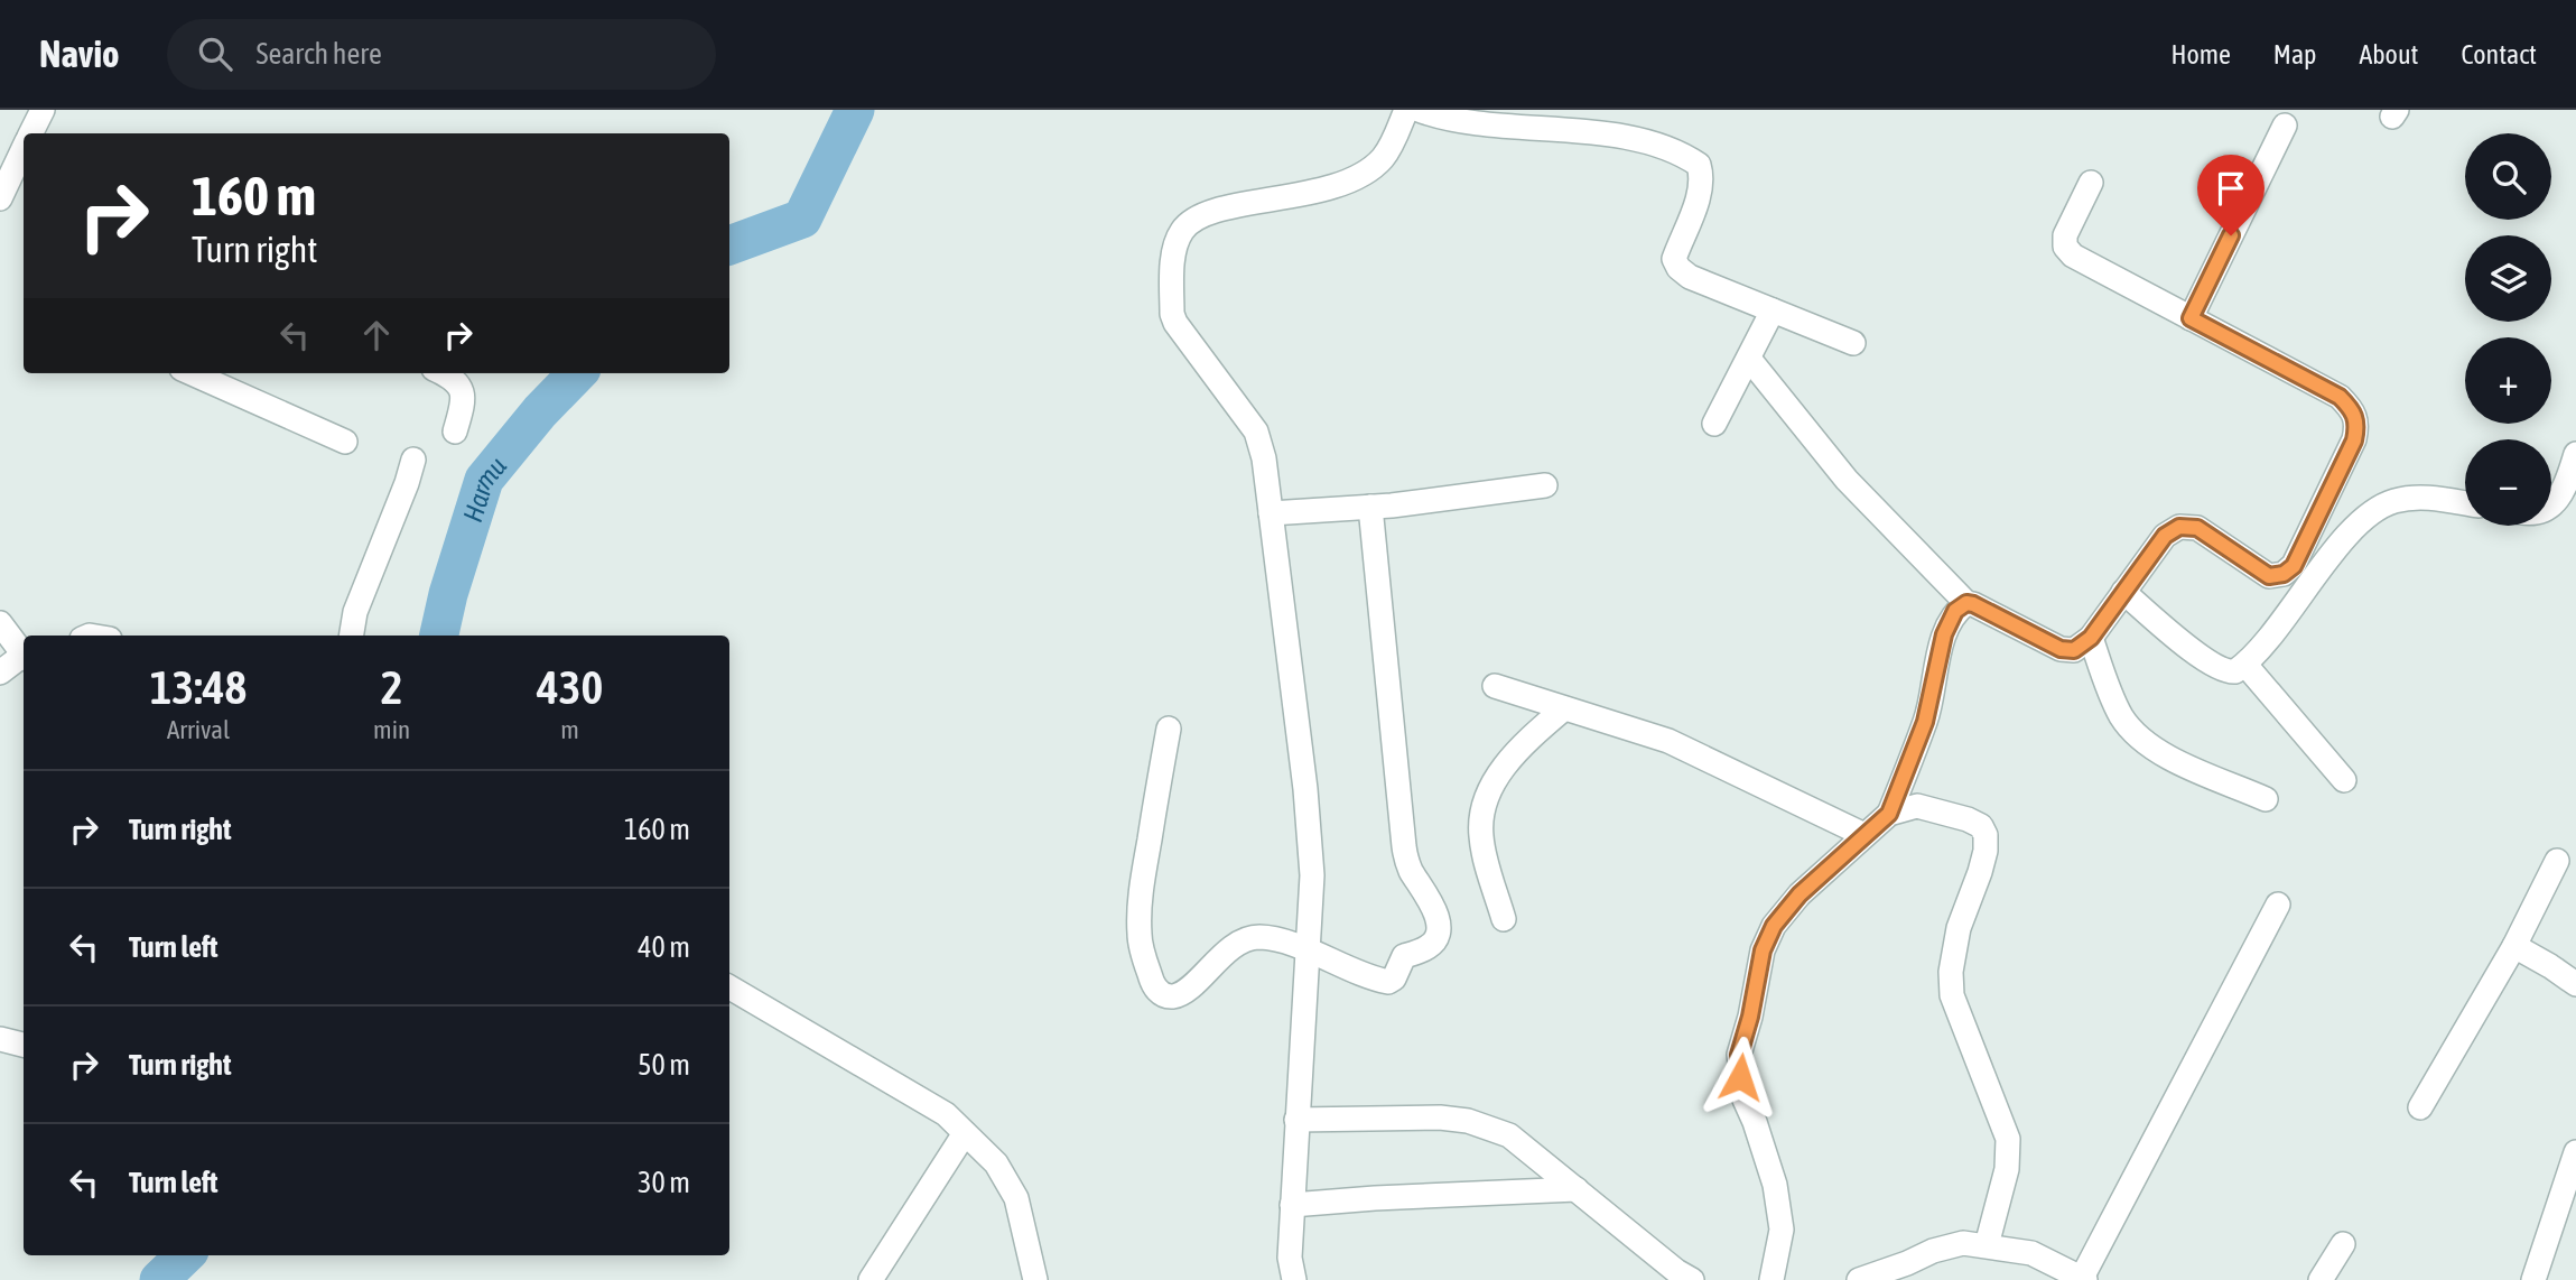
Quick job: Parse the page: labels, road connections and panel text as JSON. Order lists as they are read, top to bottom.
{
  "water": ["Harmu"],
  "page": {
    "header": "Navio",
    "search": "Search here",
    "nav": [
      "Home",
      "Map",
      "About",
      "Contact"
    ],
    "map_buttons": ["+", "−"],
    "turn": ["160 m", "Turn right"],
    "eta": [
      "13:48",
      "Arrival",
      "2",
      "min",
      "430",
      "m"
    ],
    "list": [
      {
        "name": "Turn right",
        "value": "160 m"
      },
      {
        "name": "Turn left",
        "value": "40 m"
      },
      {
        "name": "Turn right",
        "value": "50 m"
      },
      {
        "name": "Turn left",
        "value": "30 m"
      }
    ]
  }
}
